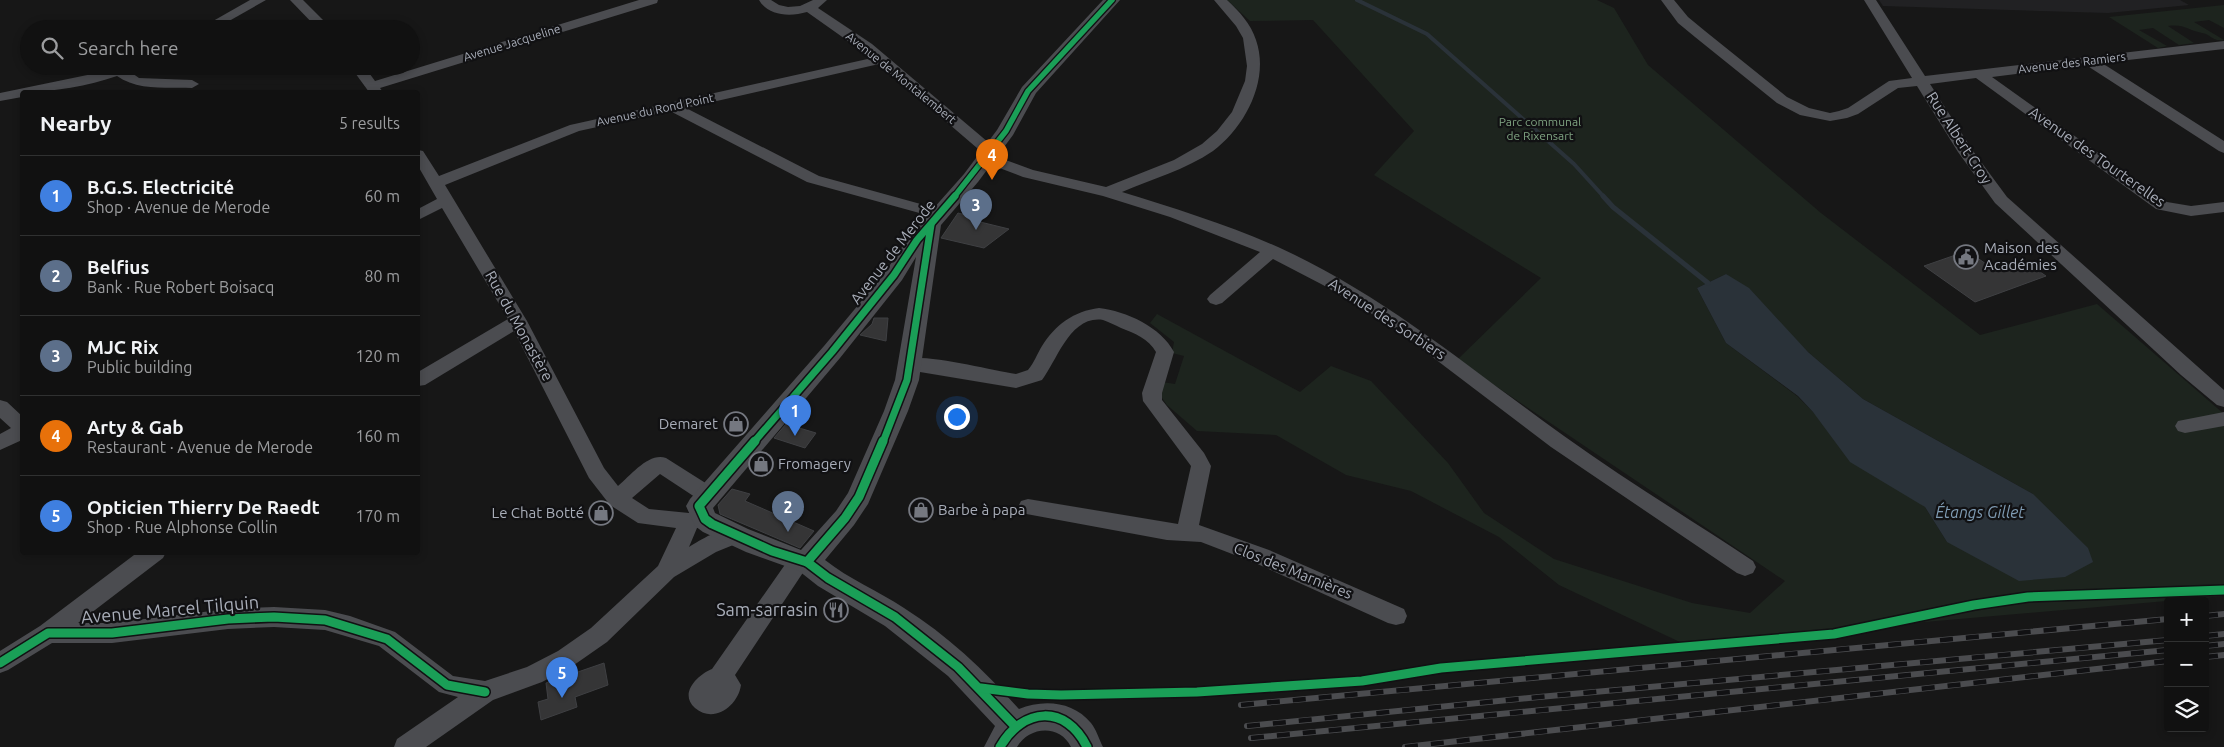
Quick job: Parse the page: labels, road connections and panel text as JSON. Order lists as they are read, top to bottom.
{
  "streets": {
    "street": [
      "Avenue Jacqueline",
      "Avenue des Ramiers",
      "Avenue de Montalembert",
      "Avenue du Rond Point",
      "Rue Albert Croy",
      "Avenue des Tourterelles",
      "Avenue de Merode",
      "Avenue des Sorbiers",
      "Rue du Monastère",
      "Clos des Marnières",
      "Avenue Marcel Tilquin"
    ]
  },
  "crossings": [
    ["Avenue des Ramiers", "Rue Albert Croy"],
    ["Avenue des Ramiers", "Avenue des Tourterelles"],
    ["Avenue de Montalembert", "Avenue du Rond Point"],
    ["Avenue de Montalembert", "Avenue de Merode"],
    ["Avenue de Montalembert", "Avenue des Sorbiers"],
    ["Avenue du Rond Point", "Rue du Monastère"],
    ["Avenue de Merode", "Avenue des Sorbiers"]
  ],
  "water": ["Étangs Gillet"],
  "parks": ["Parc communal de Rixensart"],
  "places": {
    "public building": ["Maison des Académies"],
    "shop": [
      "Demaret",
      "Fromagery",
      "Barbe à papa",
      "Le Chat Botté"
    ],
    "restaurant": ["Sam-sarrasin"]
  },
  "page": {
    "search": "Search here",
    "heading": ["Nearby", "5 results"],
    "pins": [
      "4",
      "3",
      "1",
      "2",
      "5"
    ],
    "list": [
      {
        "mark": "1",
        "name": "B.G.S. Electricité",
        "note": "Shop · Avenue de Merode",
        "value": "60 m"
      },
      {
        "mark": "2",
        "name": "Belfius",
        "note": "Bank · Rue Robert Boisacq",
        "value": "80 m"
      },
      {
        "mark": "3",
        "name": "MJC Rix",
        "note": "Public building",
        "value": "120 m"
      },
      {
        "mark": "4",
        "name": "Arty & Gab",
        "note": "Restaurant · Avenue de Merode",
        "value": "160 m"
      },
      {
        "mark": "5",
        "name": "Opticien Thierry De Raedt",
        "note": "Shop · Rue Alphonse Collin",
        "value": "170 m"
      }
    ],
    "map_buttons": ["+", "−"]
  }
}
